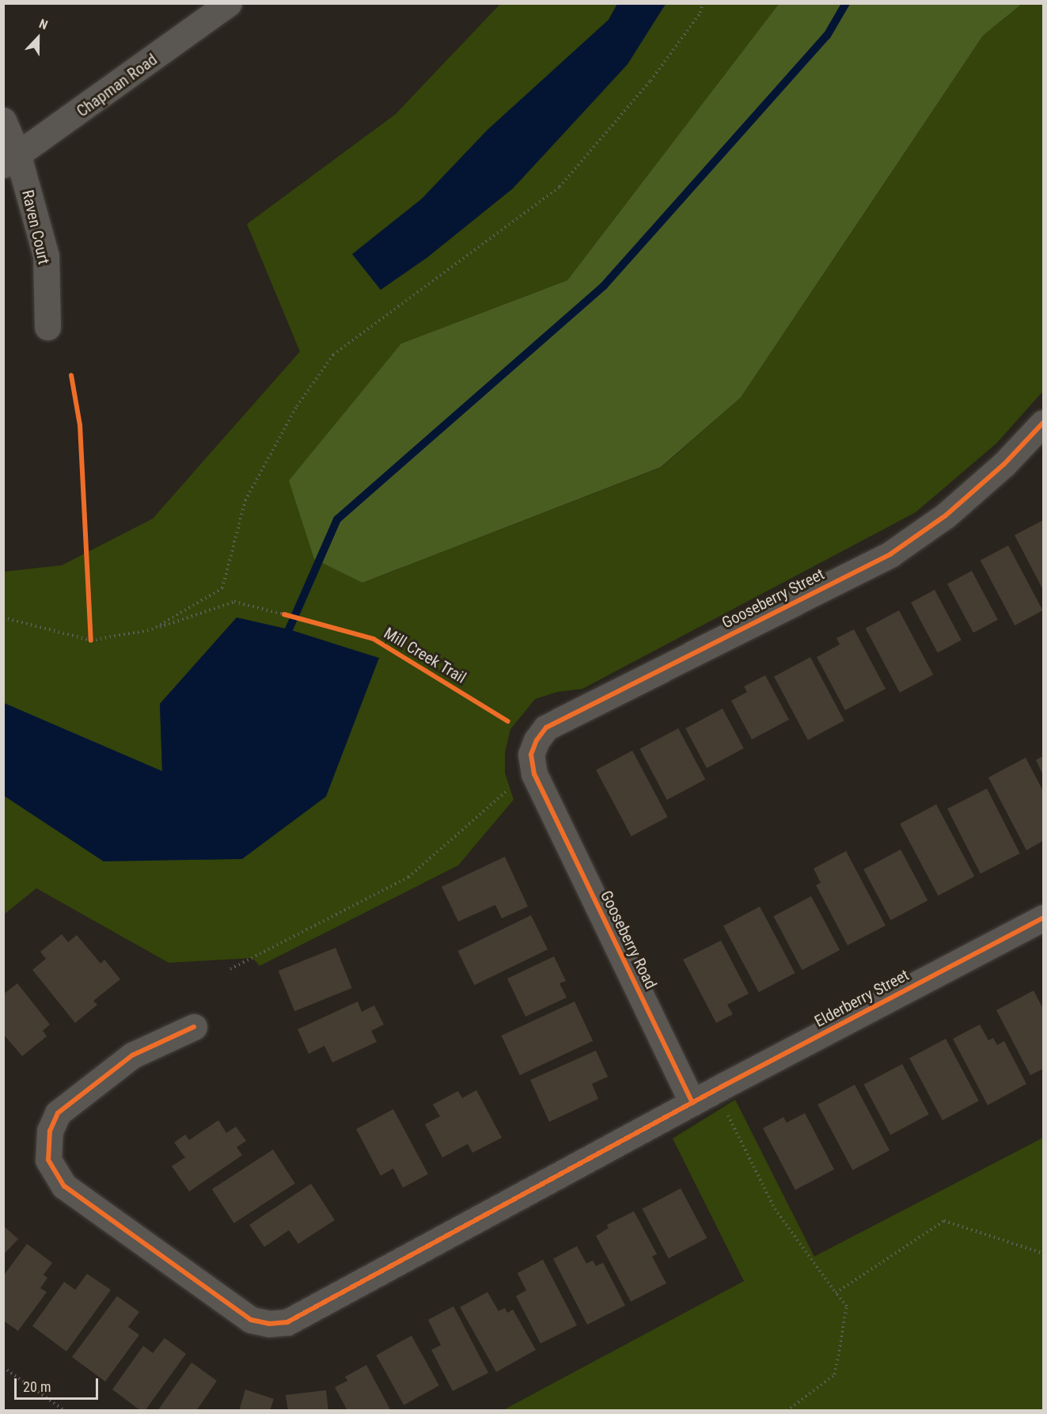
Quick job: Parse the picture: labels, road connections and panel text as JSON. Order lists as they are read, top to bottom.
{
  "streets": {
    "street": [
      "Chapman Road",
      "Raven Court",
      "Gooseberry Street",
      "Gooseberry Road",
      "Elderberry Street"
    ],
    "cycle path": ["Mill Creek Trail"]
  },
  "crossings": [
    ["Chapman Road", "Raven Court"],
    ["Gooseberry Street", "Gooseberry Road"],
    ["Gooseberry Road", "Elderberry Street"]
  ],
  "scale_bar": "20 m",
  "north": "top"
}
